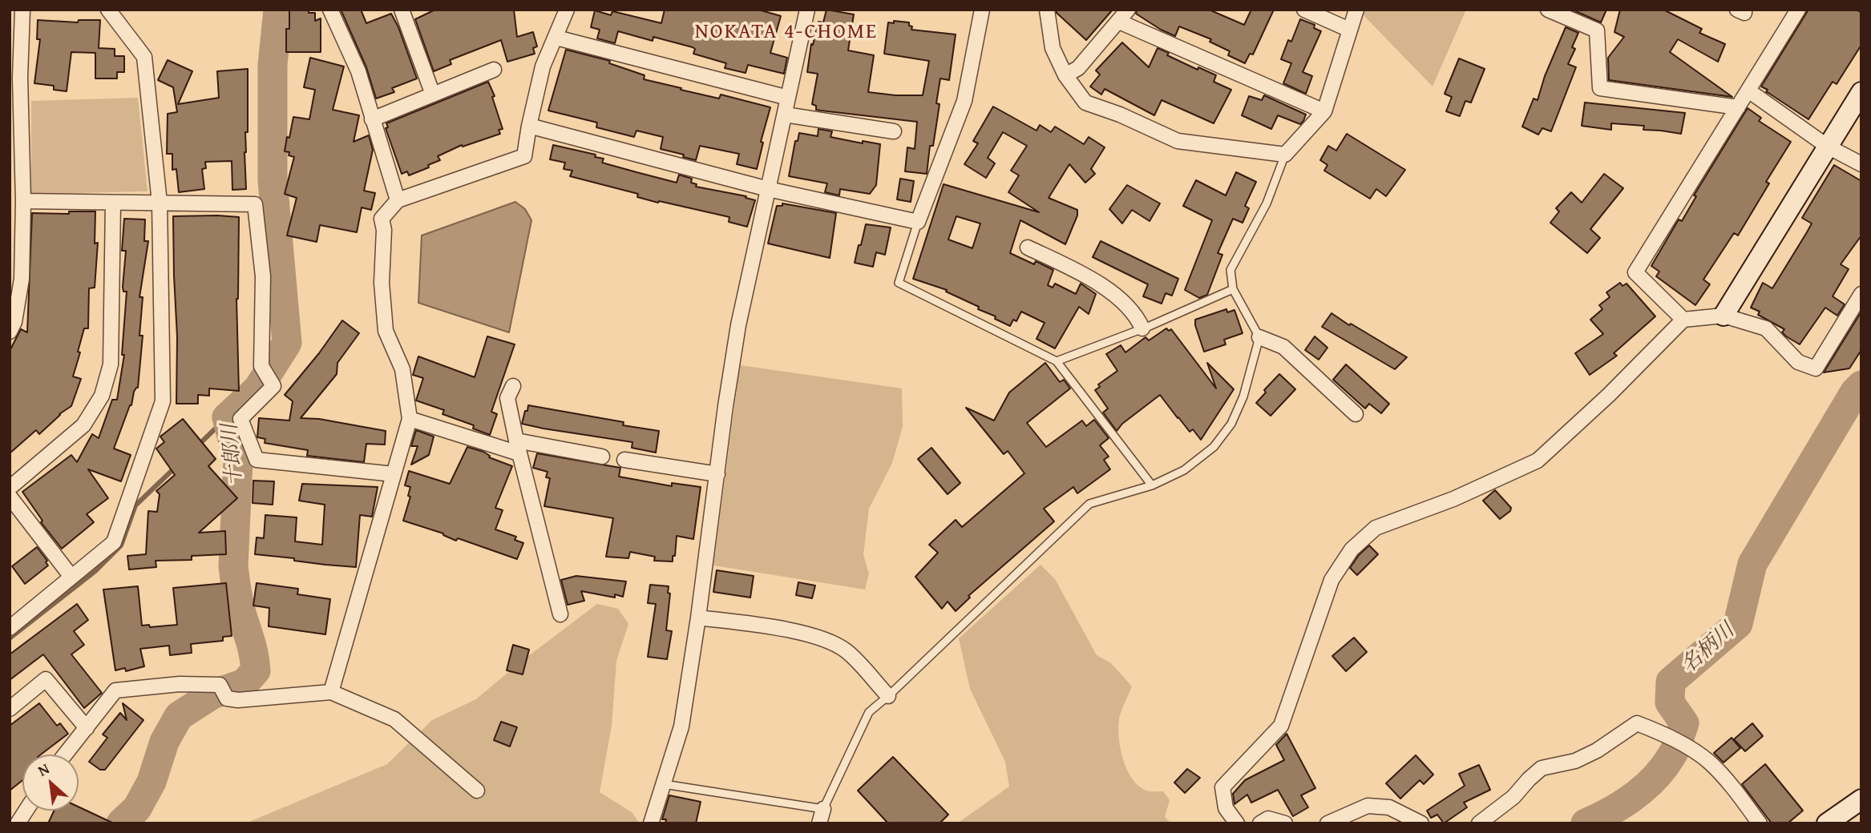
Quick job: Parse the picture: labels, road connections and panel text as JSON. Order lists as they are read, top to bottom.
{
  "districts": ["NOKATA 4-CHOME"],
  "water": ["十郎川", "名柄川"],
  "north": "top left"
}
